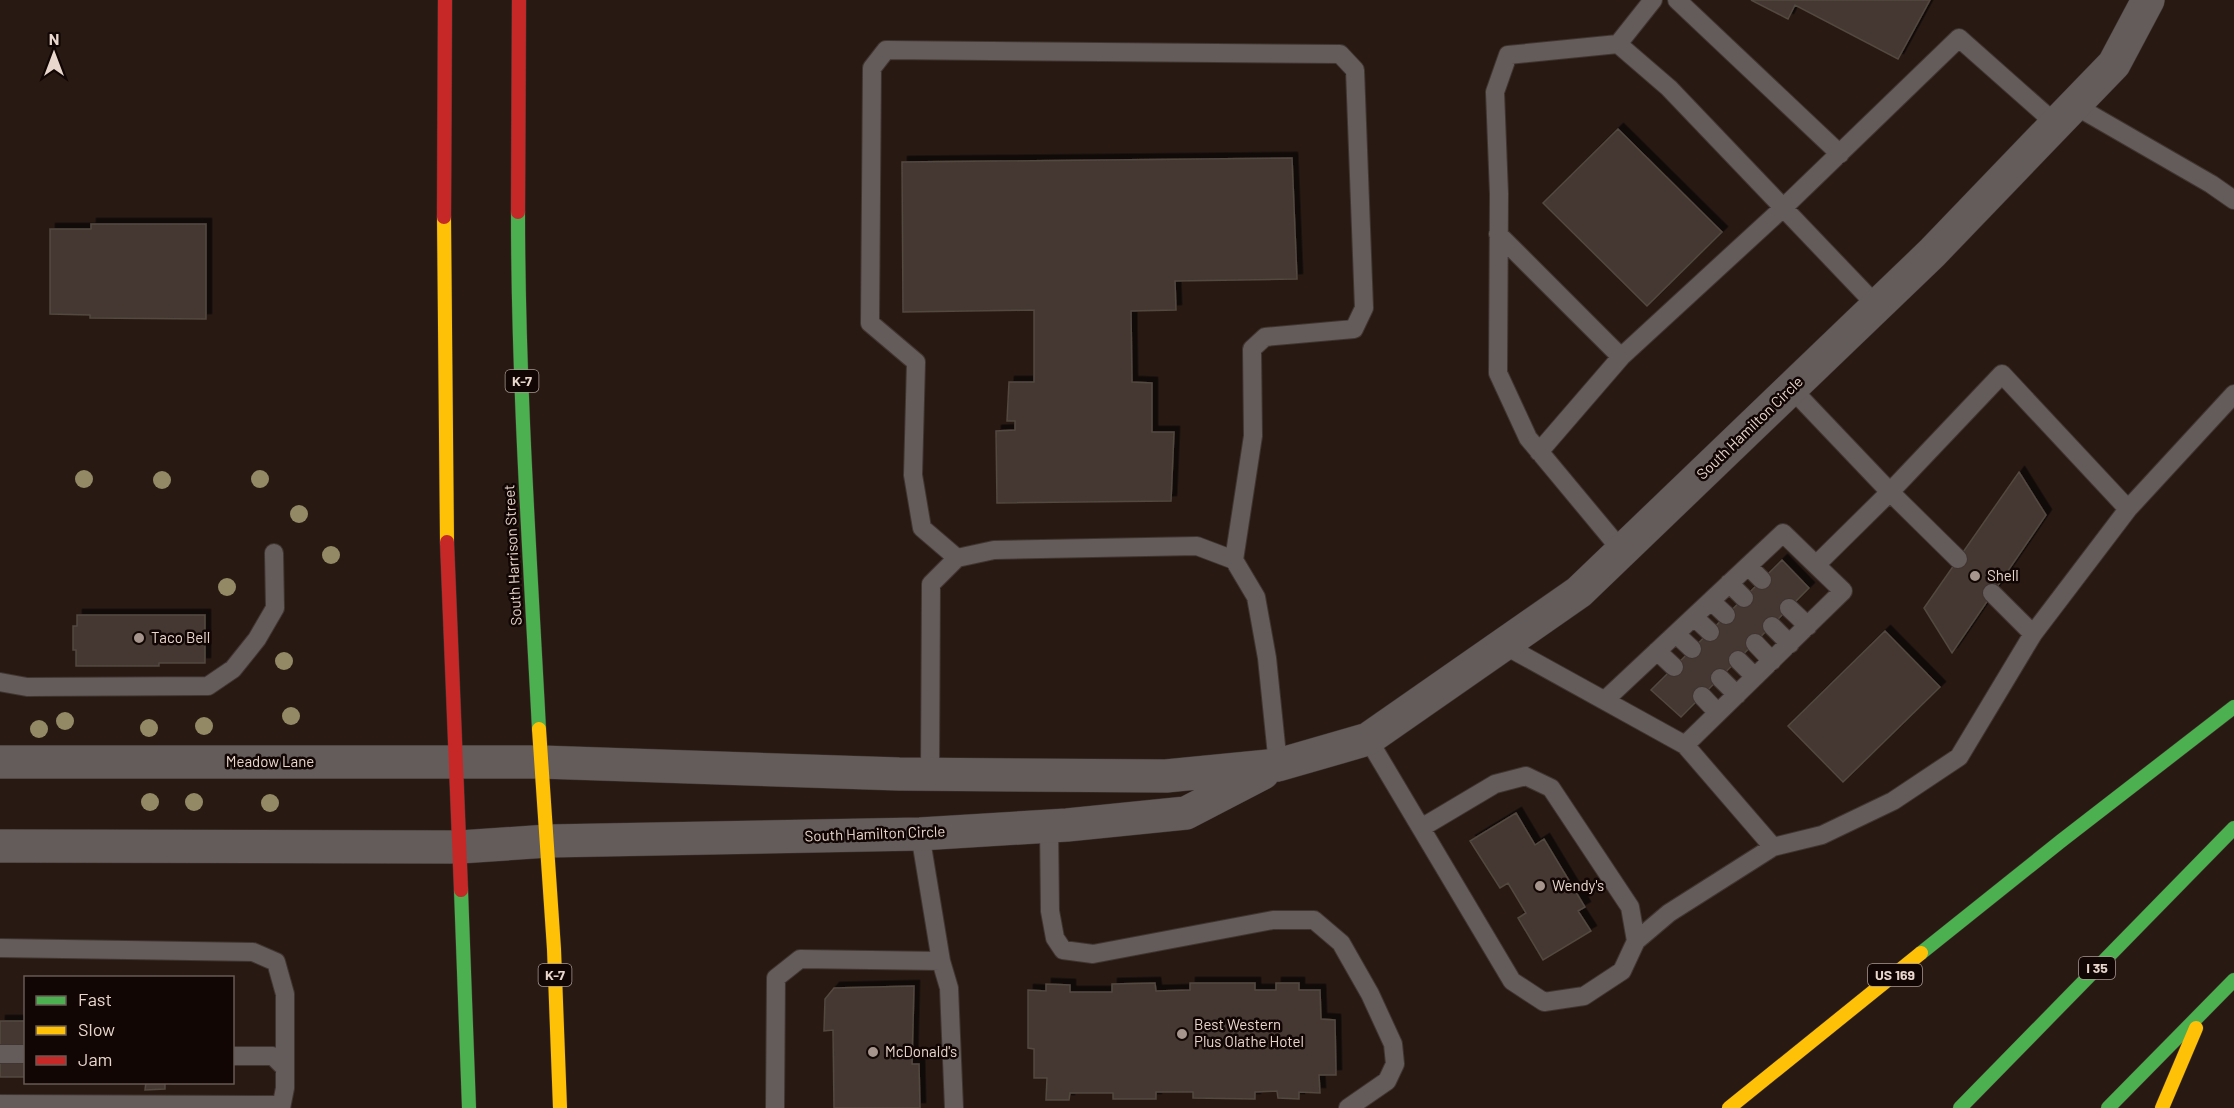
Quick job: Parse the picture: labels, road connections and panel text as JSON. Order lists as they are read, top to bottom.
{
  "streets": {
    "highway": [
      "K-7",
      "South Harrison Street",
      "I 35",
      "US 169"
    ],
    "street": ["South Hamilton Circle", "Meadow Lane"]
  },
  "crossings": [
    ["South Hamilton Circle", "South Harrison Street"],
    ["South Hamilton Circle", "Meadow Lane"],
    ["South Harrison Street", "Meadow Lane"]
  ],
  "places": [
    "Shell",
    "Taco Bell",
    "Wendy's",
    "Best Western Plus Olathe Hotel",
    "McDonald's"
  ],
  "legend": ["Fast", "Slow", "Jam"],
  "north": "top"
}
